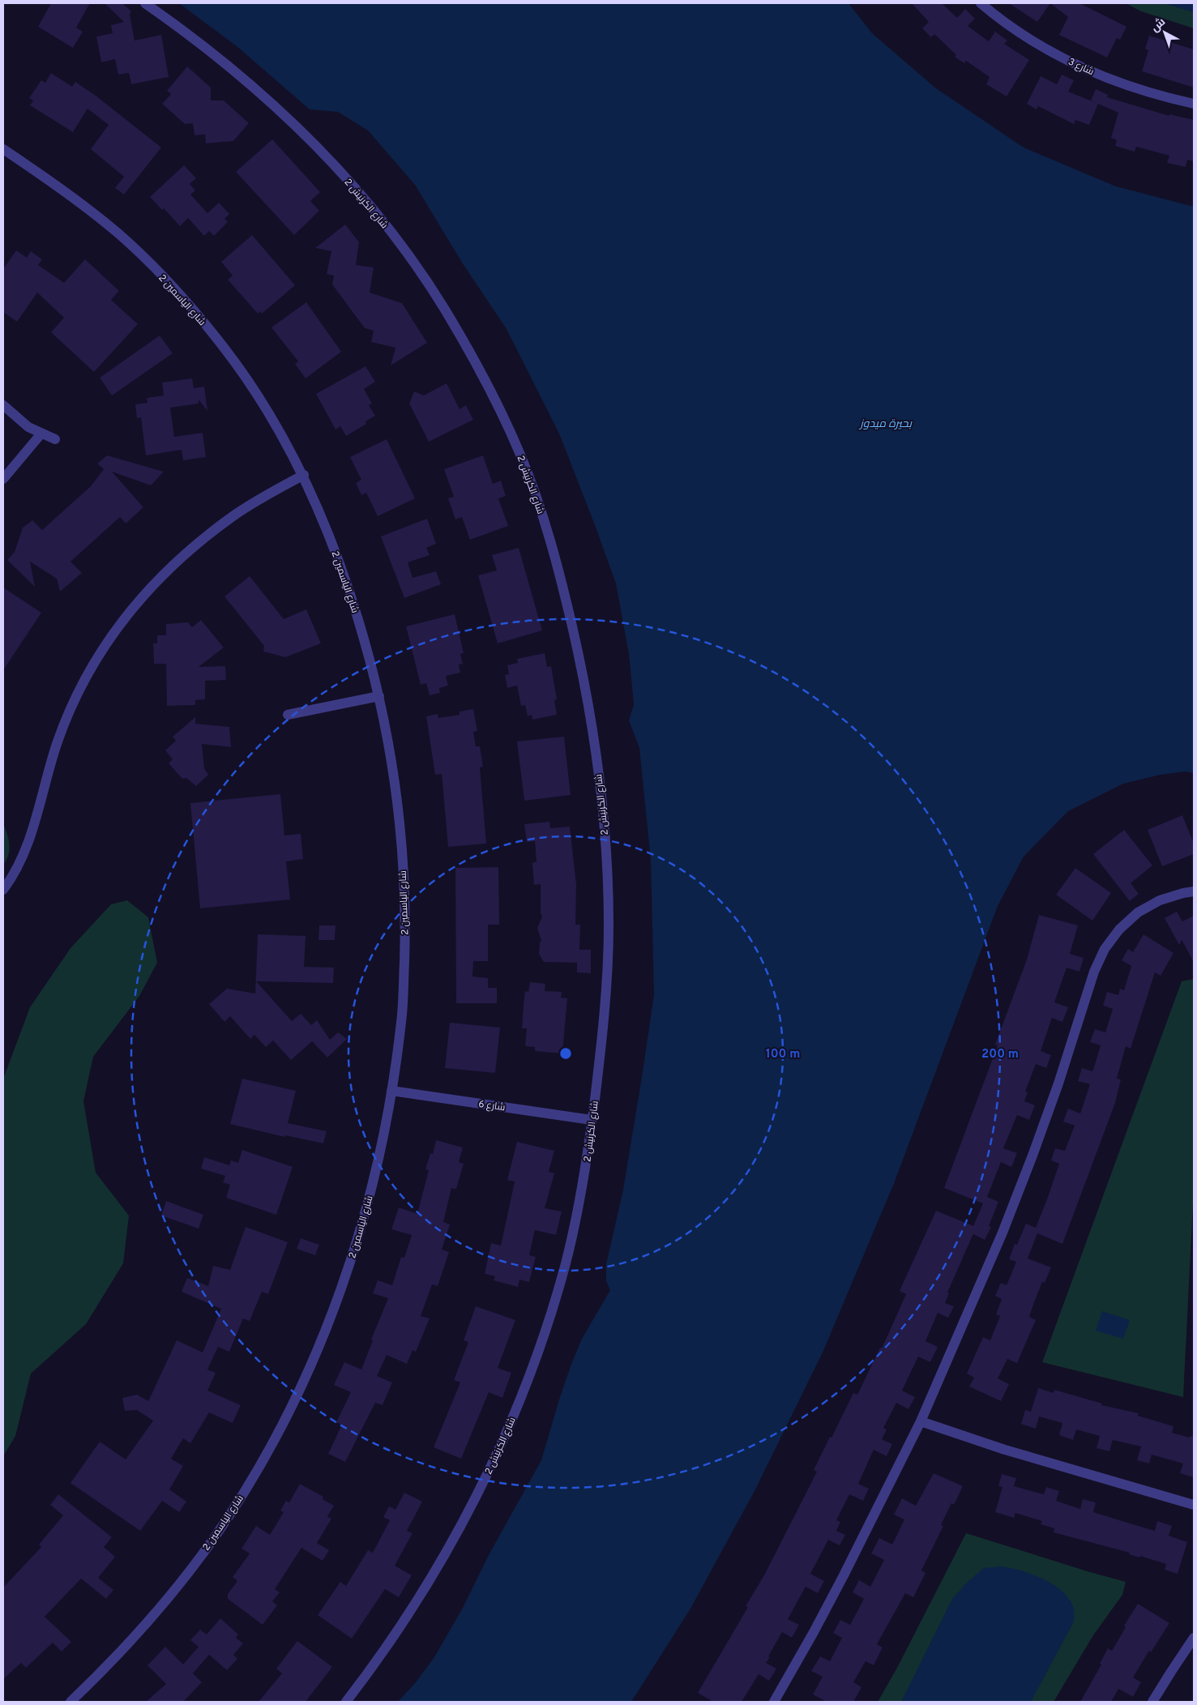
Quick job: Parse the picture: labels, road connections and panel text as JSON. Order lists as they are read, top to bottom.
{
  "streets": {
    "street": [
      "شارع 3",
      "شارع الكرنيش 2",
      "شارع الياسمين 2",
      "شارع 6"
    ]
  },
  "crossings": [
    ["شارع الكرنيش 2", "شارع 6"],
    ["شارع الياسمين 2", "شارع 6"]
  ],
  "water": ["بحيرة ميدوز"],
  "north": "top left",
  "rings": ["100 m", "200 m"]
}
